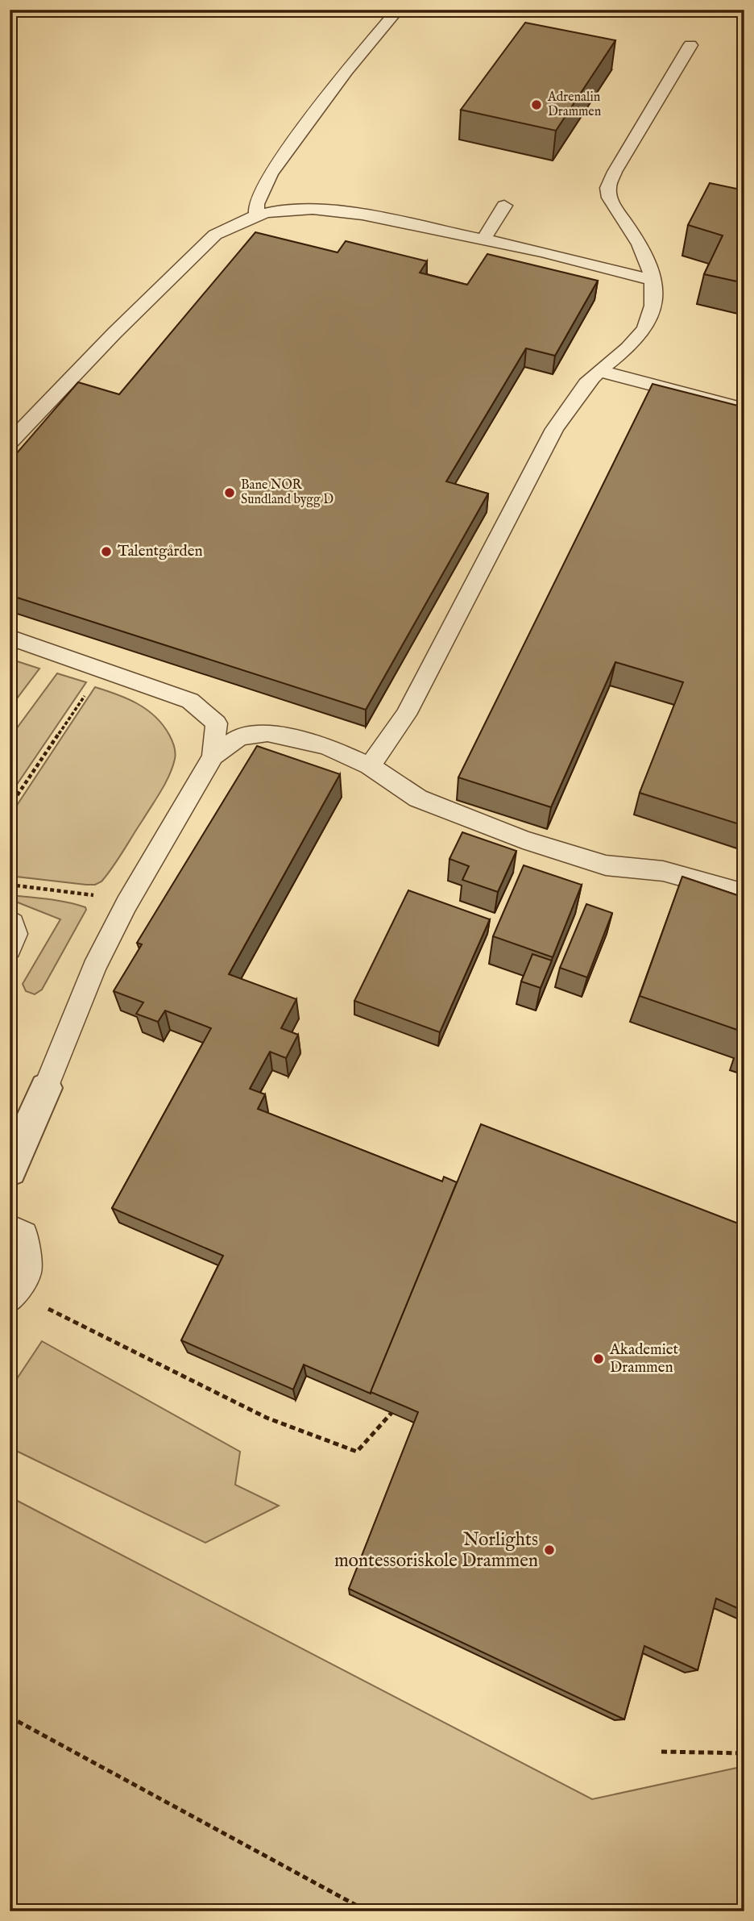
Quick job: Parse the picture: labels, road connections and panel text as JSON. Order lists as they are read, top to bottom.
{
  "places": [
    "Adrenalin Drammen",
    "Bane NOR Sundland bygg D",
    "Talentgården",
    "Akademiet Drammen",
    "Norlights montessoriskole Drammen"
  ]
}
